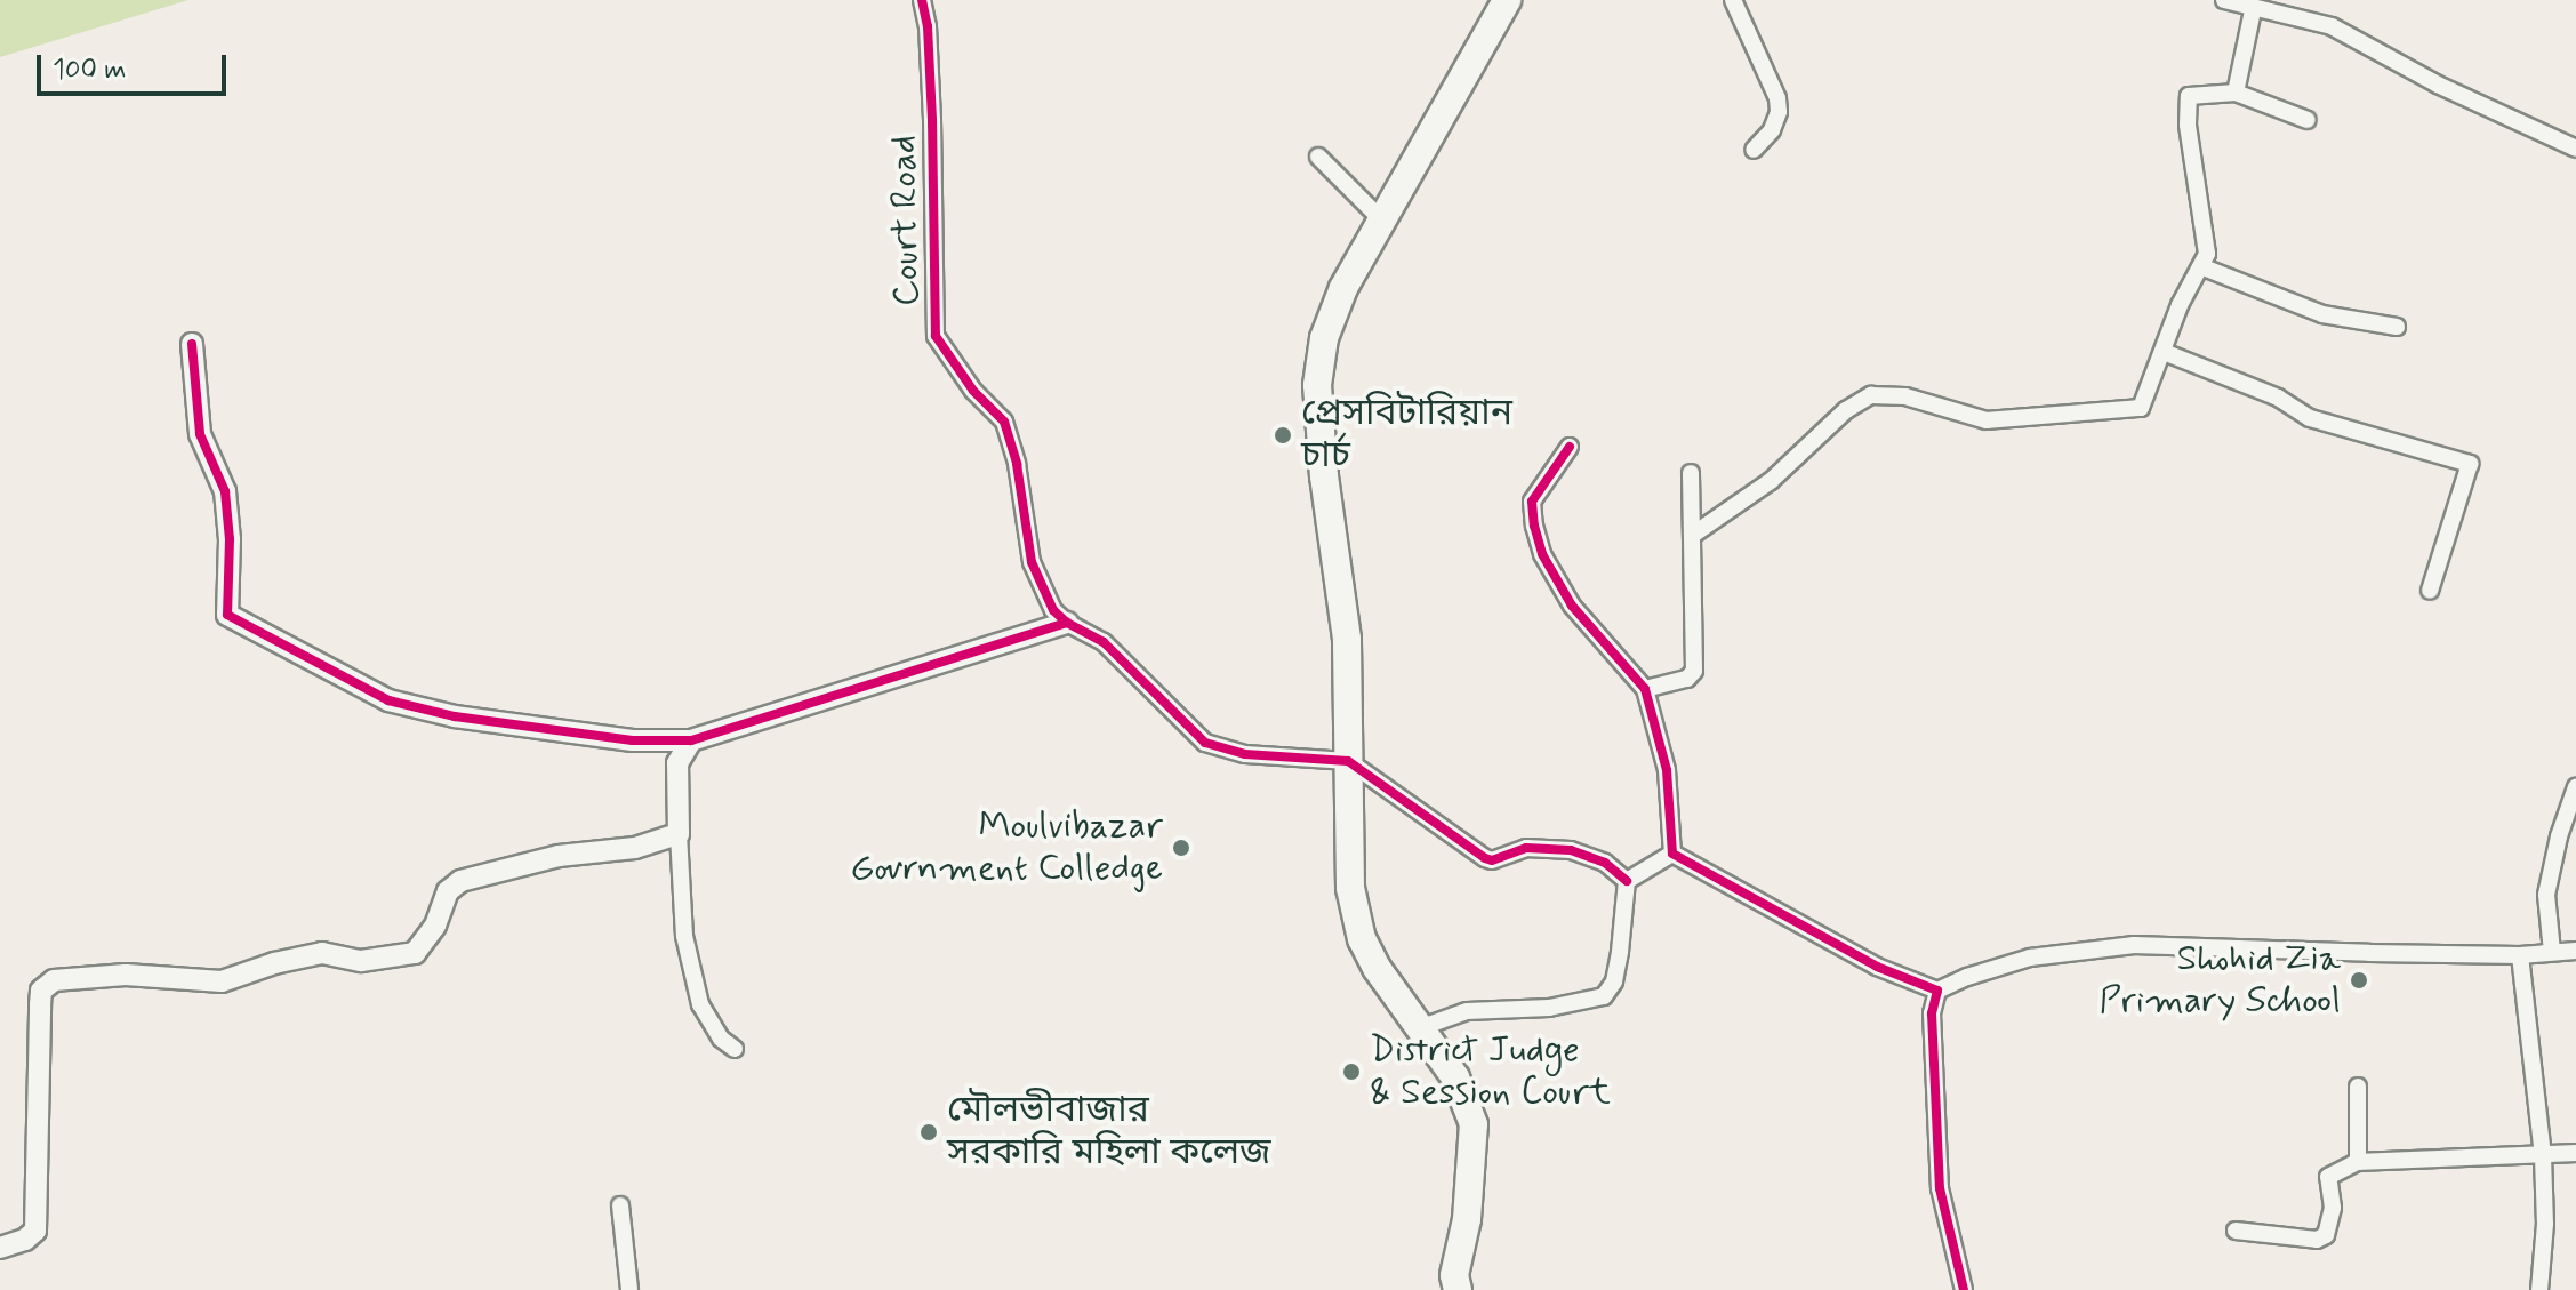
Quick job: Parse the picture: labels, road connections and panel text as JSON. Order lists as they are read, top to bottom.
{
  "streets": {
    "street": ["Court Road"]
  },
  "places": [
    "প্রেসবিটারিয়ান চার্চ",
    "Moulvibazar Govrnment Colledge",
    "Shohid Zia Primary School",
    "District Judge & Session Court",
    "মৌলভীবাজার সরকারি মহিলা কলেজ"
  ],
  "scale_bar": "100 m"
}
